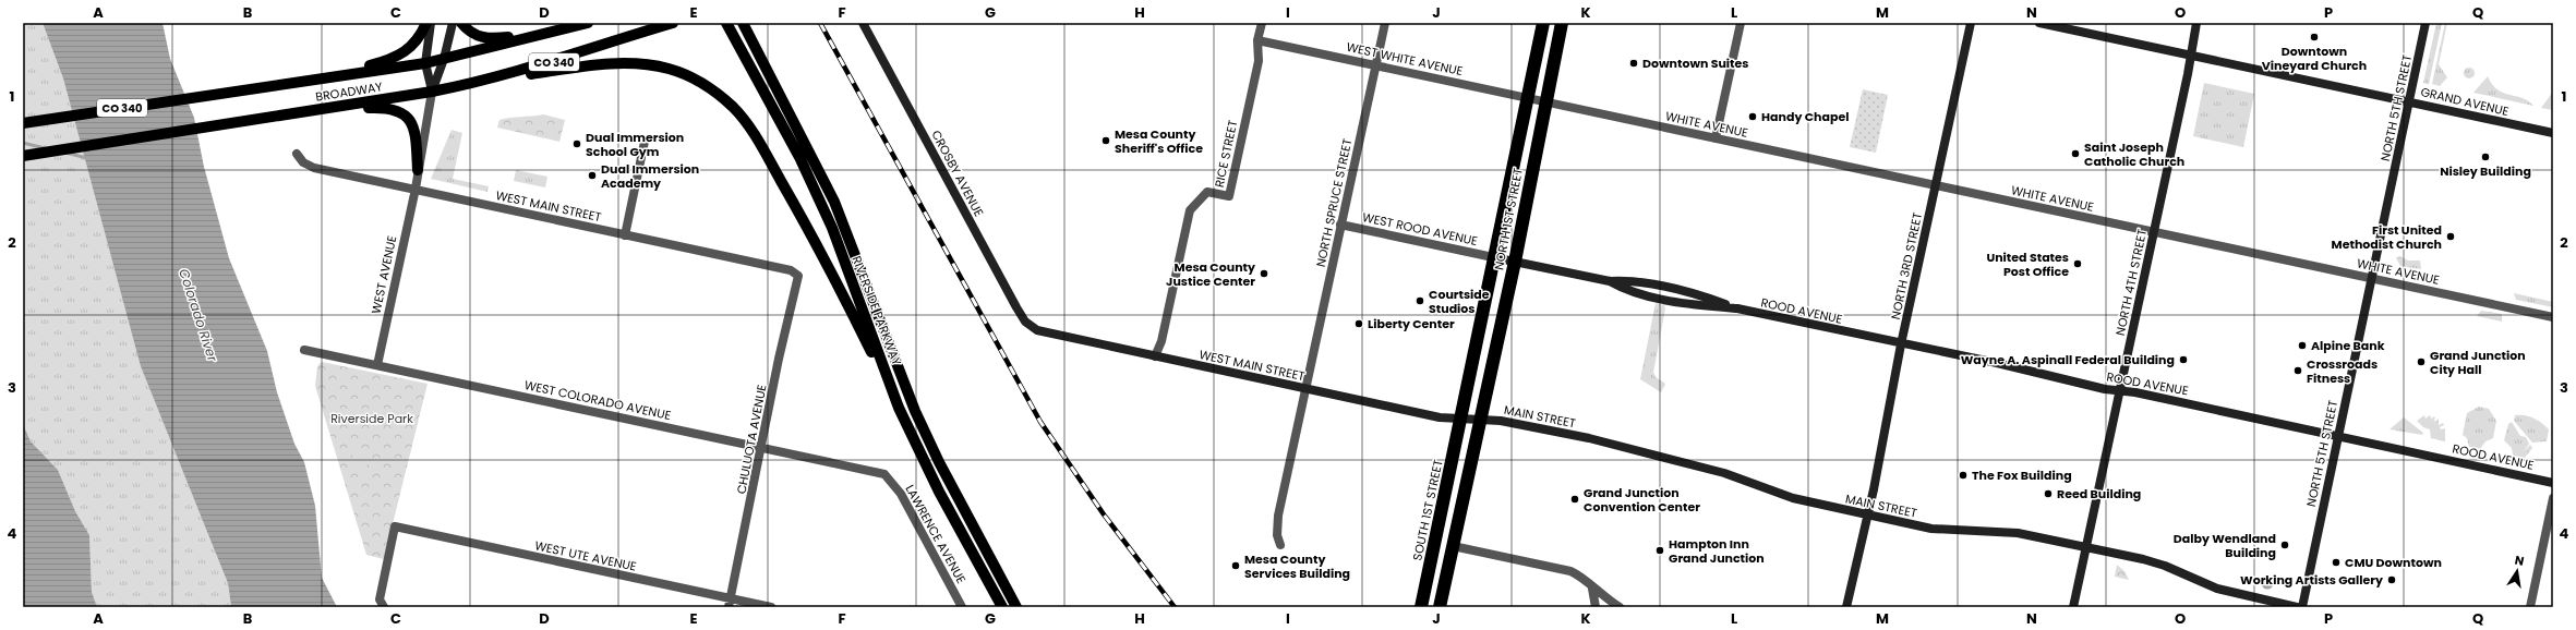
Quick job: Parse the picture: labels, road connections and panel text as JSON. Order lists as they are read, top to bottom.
{
  "streets": {
    "highway": ["NORTH 1ST STREET", "SOUTH 1ST STREET"],
    "main road": ["CO 340", "BROADWAY", "RIVERSIDE PARKWAY"],
    "street": [
      "WEST WHITE AVENUE",
      "GRAND AVENUE",
      "NORTH 5TH STREET",
      "WHITE AVENUE",
      "RICE STREET",
      "CROSBY AVENUE",
      "NORTH SPRUCE STREET",
      "WEST MAIN STREET",
      "WEST ROOD AVENUE",
      "NORTH 3RD STREET",
      "WEST AVENUE",
      "NORTH 4TH STREET",
      "ROOD AVENUE",
      "WEST COLORADO AVENUE",
      "MAIN STREET",
      "CHULUOTA AVENUE",
      "LAWRENCE AVENUE",
      "WEST UTE AVENUE"
    ]
  },
  "crossings": [
    ["WEST WHITE AVENUE", "WHITE AVENUE"],
    ["WEST WHITE AVENUE", "RICE STREET"],
    ["WEST WHITE AVENUE", "NORTH SPRUCE STREET"],
    ["WEST WHITE AVENUE", "NORTH 1ST STREET"],
    ["BROADWAY", "WEST AVENUE"],
    ["GRAND AVENUE", "NORTH 5TH STREET"],
    ["GRAND AVENUE", "NORTH 4TH STREET"],
    ["NORTH 5TH STREET", "WHITE AVENUE"],
    ["NORTH 5TH STREET", "ROOD AVENUE"],
    ["WHITE AVENUE", "NORTH 1ST STREET"],
    ["WHITE AVENUE", "NORTH 3RD STREET"],
    ["WHITE AVENUE", "NORTH 4TH STREET"],
    ["RICE STREET", "WEST MAIN STREET"],
    ["CROSBY AVENUE", "WEST MAIN STREET"],
    ["NORTH SPRUCE STREET", "WEST MAIN STREET"],
    ["NORTH SPRUCE STREET", "WEST ROOD AVENUE"],
    ["WEST MAIN STREET", "NORTH 1ST STREET"],
    ["WEST MAIN STREET", "WEST AVENUE"],
    ["WEST MAIN STREET", "MAIN STREET"],
    ["WEST MAIN STREET", "CHULUOTA AVENUE"],
    ["WEST MAIN STREET", "SOUTH 1ST STREET"],
    ["NORTH 1ST STREET", "WEST ROOD AVENUE"],
    ["NORTH 1ST STREET", "ROOD AVENUE"],
    ["NORTH 1ST STREET", "MAIN STREET"],
    ["NORTH 1ST STREET", "SOUTH 1ST STREET"],
    ["WEST ROOD AVENUE", "ROOD AVENUE"],
    ["NORTH 3RD STREET", "ROOD AVENUE"],
    ["NORTH 3RD STREET", "MAIN STREET"],
    ["WEST AVENUE", "WEST COLORADO AVENUE"],
    ["NORTH 4TH STREET", "ROOD AVENUE"],
    ["NORTH 4TH STREET", "MAIN STREET"],
    ["WEST COLORADO AVENUE", "CHULUOTA AVENUE"],
    ["WEST COLORADO AVENUE", "LAWRENCE AVENUE"],
    ["MAIN STREET", "SOUTH 1ST STREET"],
    ["CHULUOTA AVENUE", "WEST UTE AVENUE"]
  ],
  "water": ["Colorado River"],
  "parks": ["Riverside Park"],
  "places": [
    "Downtown Vineyard Church",
    "Downtown Suites",
    "Handy Chapel",
    "Mesa County Sheriff's Office",
    "Dual Immersion School Gym",
    "Saint Joseph Catholic Church",
    "Nisley Building",
    "Dual Immersion Academy",
    "First United Methodist Church",
    "United States Post Office",
    "Mesa County Justice Center",
    "Courtside Studios",
    "Liberty Center",
    "Alpine Bank",
    "Wayne A. Aspinall Federal Building",
    "Grand Junction City Hall",
    "Crossroads Fitness",
    "The Fox Building",
    "Reed Building",
    "Grand Junction Convention Center",
    "Dalby Wendland Building",
    "Hampton Inn Grand Junction",
    "CMU Downtown",
    "Mesa County Services Building",
    "Working Artists Gallery"
  ],
  "north": "top",
  "grid": {
    "columns": [
      "A",
      "B",
      "C",
      "D",
      "E",
      "F",
      "G",
      "H",
      "I",
      "J",
      "K",
      "L",
      "M",
      "N",
      "O",
      "P",
      "Q"
    ],
    "rows": [
      "1",
      "2",
      "3",
      "4"
    ]
  }
}
